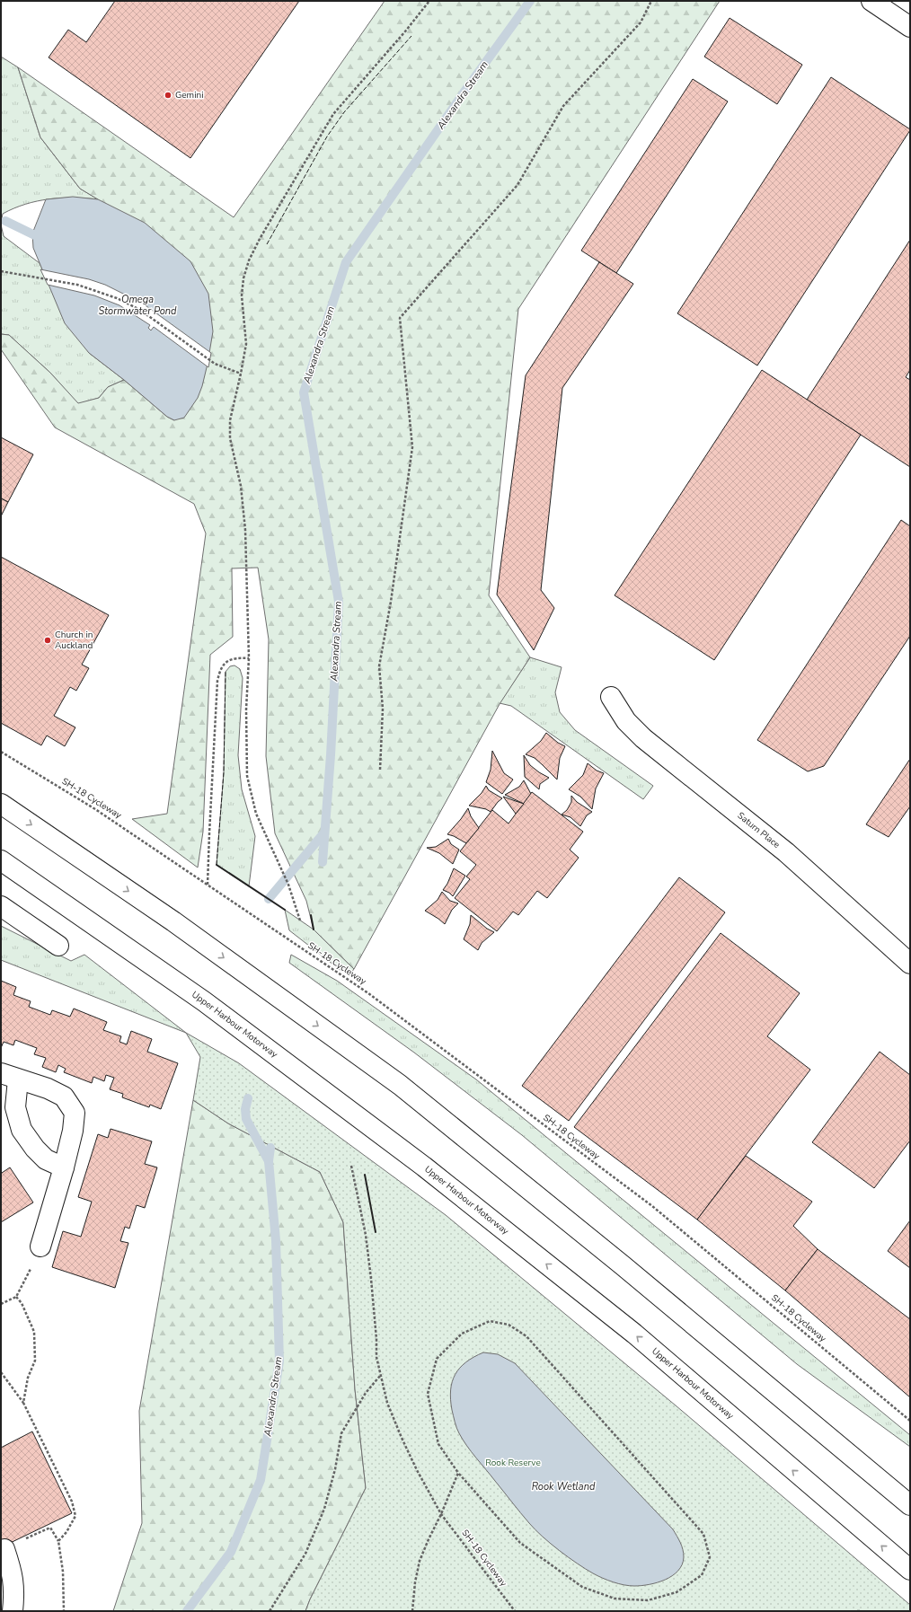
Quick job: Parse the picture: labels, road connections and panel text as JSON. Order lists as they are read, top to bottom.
{
  "streets": {
    "main road": ["Saturn Place", "Upper Harbour Motorway"],
    "path": ["SH-18 Cycleway"]
  },
  "water": ["Alexandra Stream", "Omega Stormwater Pond", "Rook Wetland"],
  "parks": ["Rook Reserve"],
  "places": ["Gemini", "Church in Auckland"]
}
